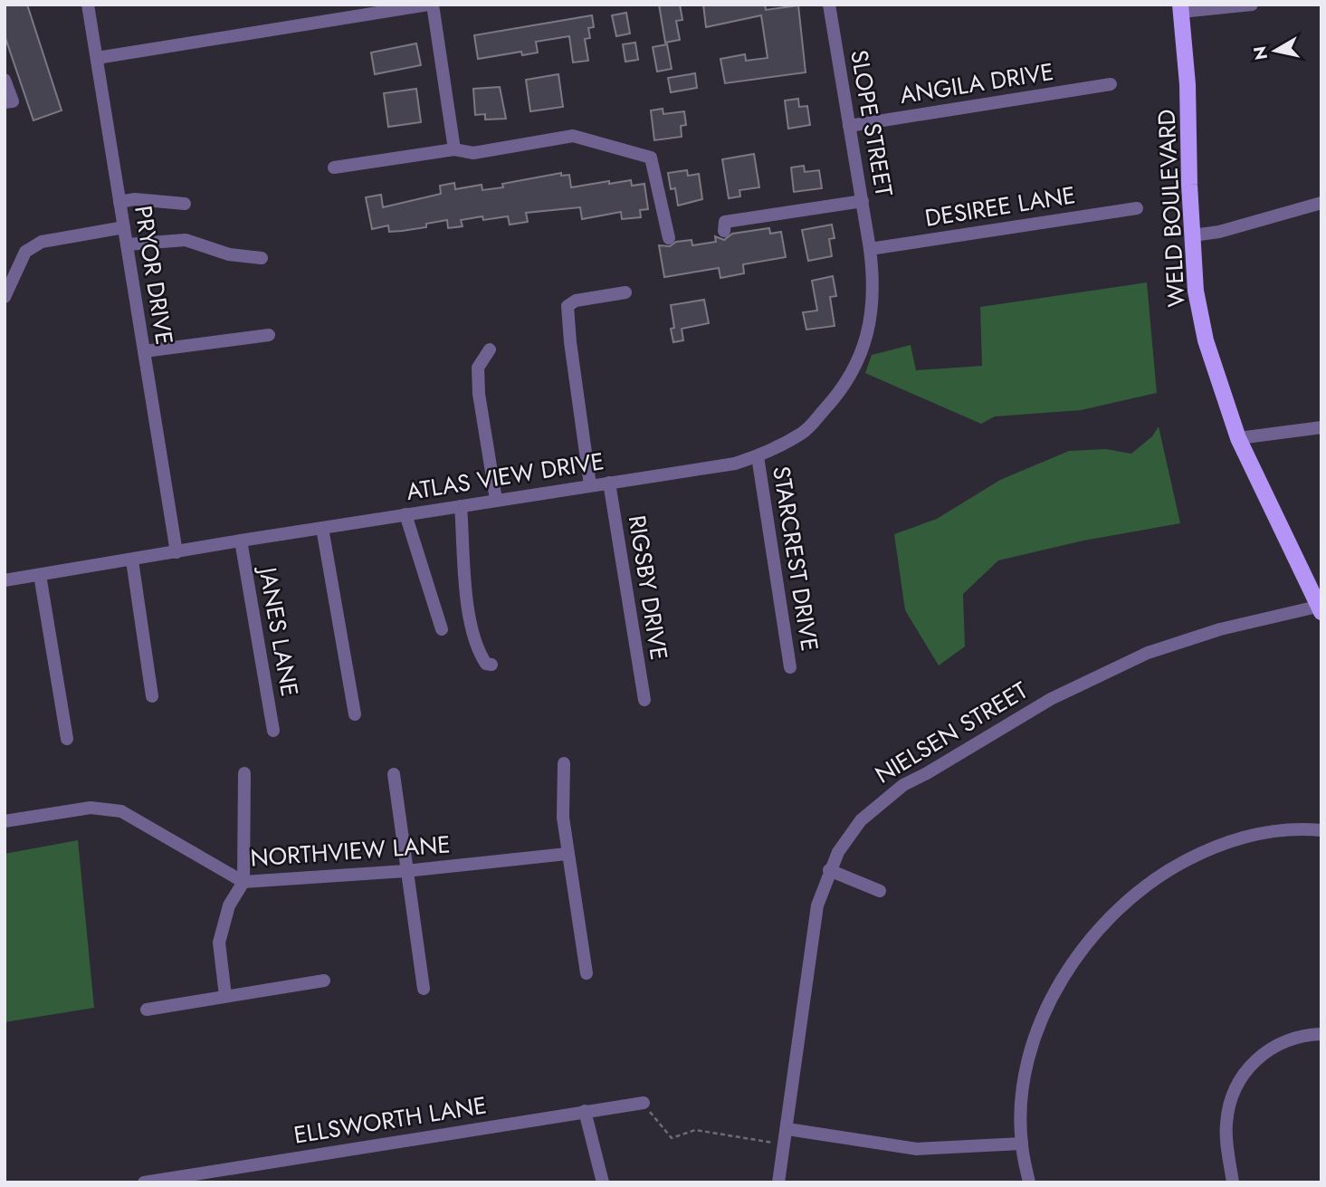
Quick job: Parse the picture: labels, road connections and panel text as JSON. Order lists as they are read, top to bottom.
{
  "streets": {
    "main road": ["WELD BOULEVARD"],
    "street": [
      "ANGILA DRIVE",
      "SLOPE STREET",
      "DESIREE LANE",
      "PRYOR DRIVE",
      "ATLAS VIEW DRIVE",
      "STARCREST DRIVE",
      "RIGSBY DRIVE",
      "JANES LANE",
      "NIELSEN STREET",
      "NORTHVIEW LANE",
      "ELLSWORTH LANE"
    ]
  },
  "crossings": [
    ["ANGILA DRIVE", "SLOPE STREET"],
    ["SLOPE STREET", "DESIREE LANE"],
    ["SLOPE STREET", "ATLAS VIEW DRIVE"],
    ["DESIREE LANE", "ATLAS VIEW DRIVE"],
    ["WELD BOULEVARD", "NIELSEN STREET"],
    ["PRYOR DRIVE", "ATLAS VIEW DRIVE"],
    ["ATLAS VIEW DRIVE", "STARCREST DRIVE"],
    ["ATLAS VIEW DRIVE", "RIGSBY DRIVE"],
    ["ATLAS VIEW DRIVE", "JANES LANE"]
  ],
  "north": "left"
}
